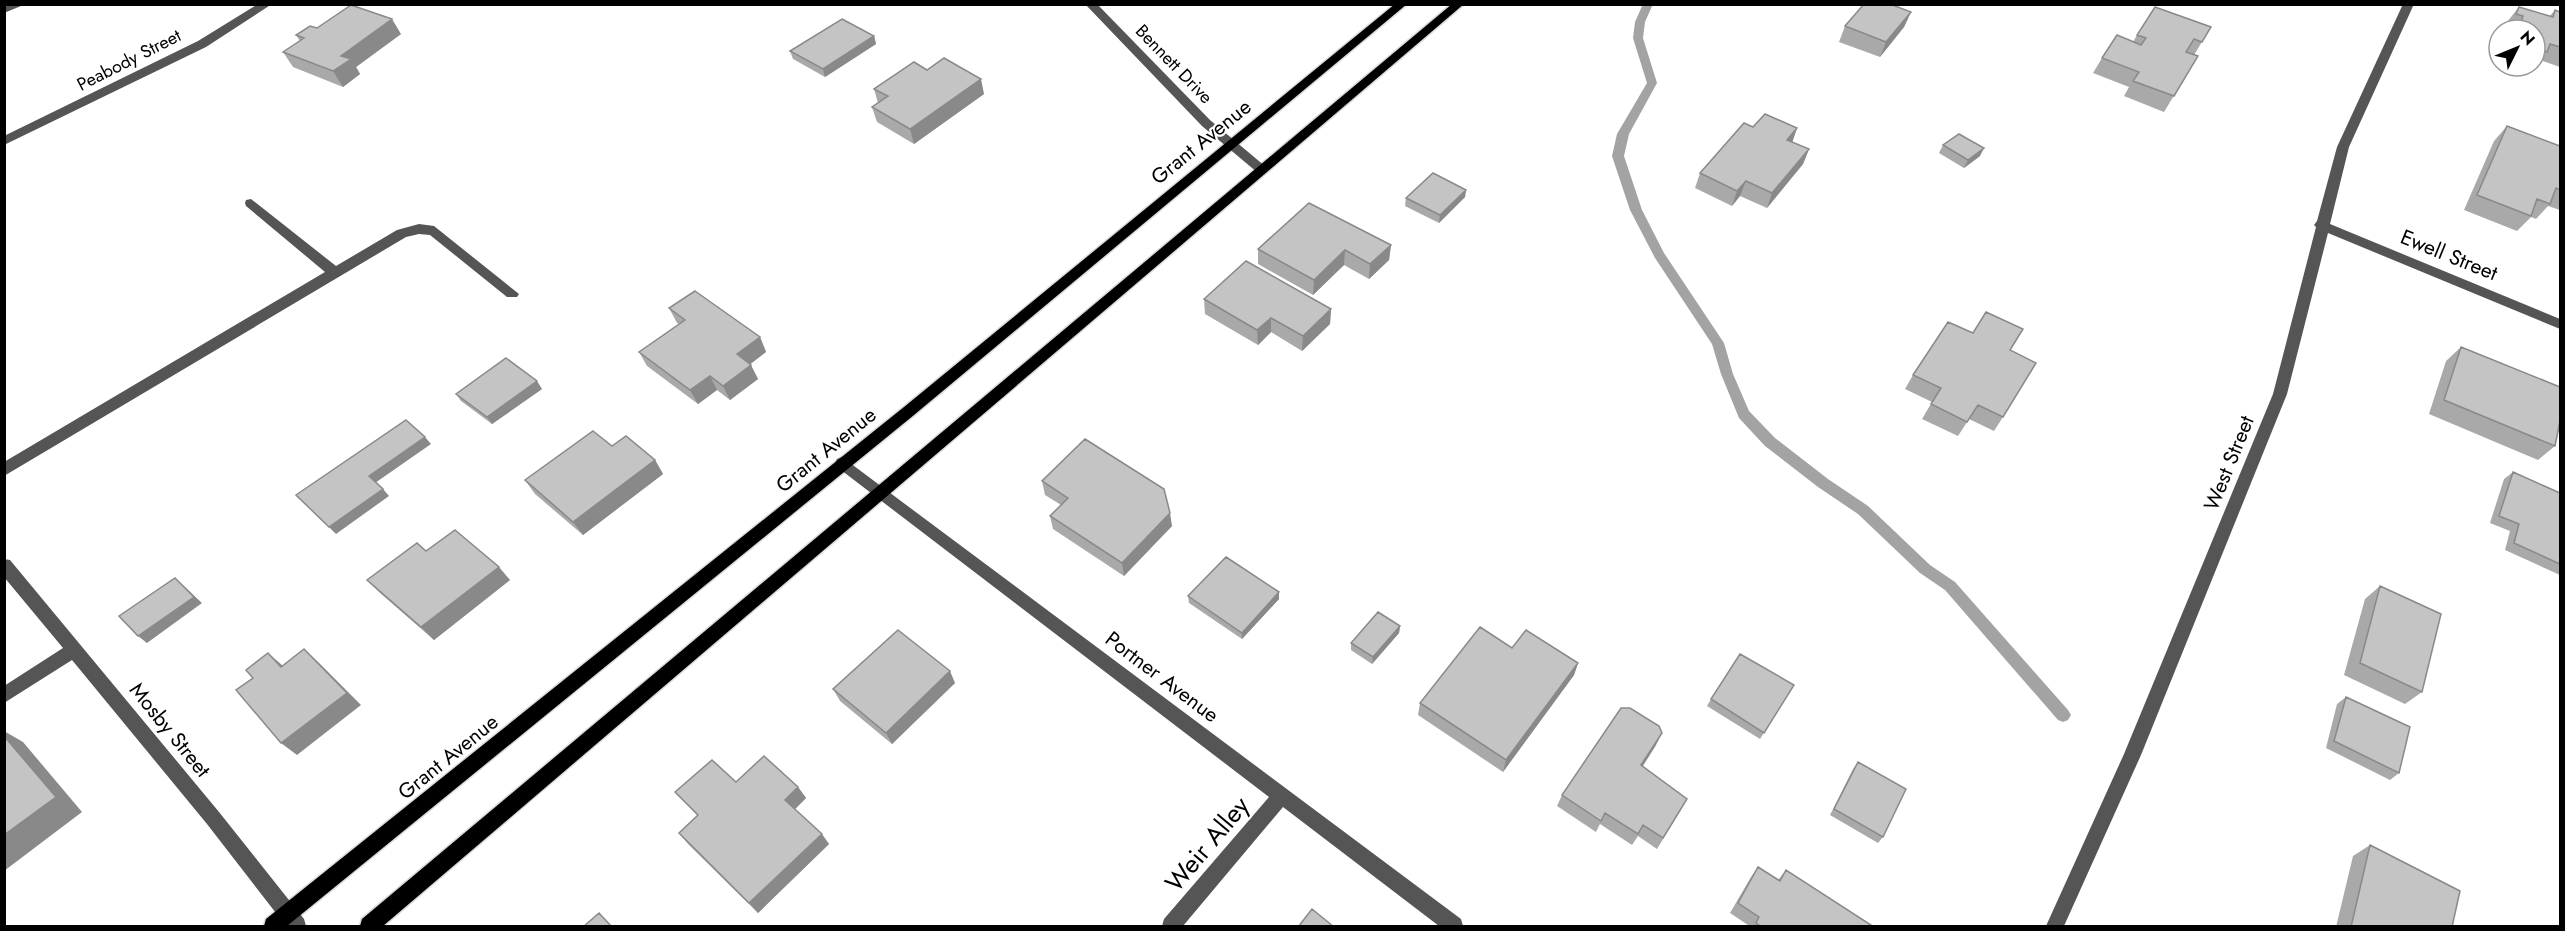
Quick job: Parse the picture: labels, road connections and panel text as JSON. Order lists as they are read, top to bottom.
{
  "streets": {
    "main road": ["Grant Avenue"],
    "street": [
      "Peabody Street",
      "Bennett Drive",
      "Ewell Street",
      "West Street",
      "Portner Avenue",
      "Mosby Street",
      "Weir Alley"
    ]
  },
  "crossings": [
    ["Bennett Drive", "Grant Avenue"],
    ["Grant Avenue", "Portner Avenue"],
    ["Grant Avenue", "Mosby Street"],
    ["Ewell Street", "West Street"],
    ["Portner Avenue", "Weir Alley"]
  ],
  "north": "top right"
}
